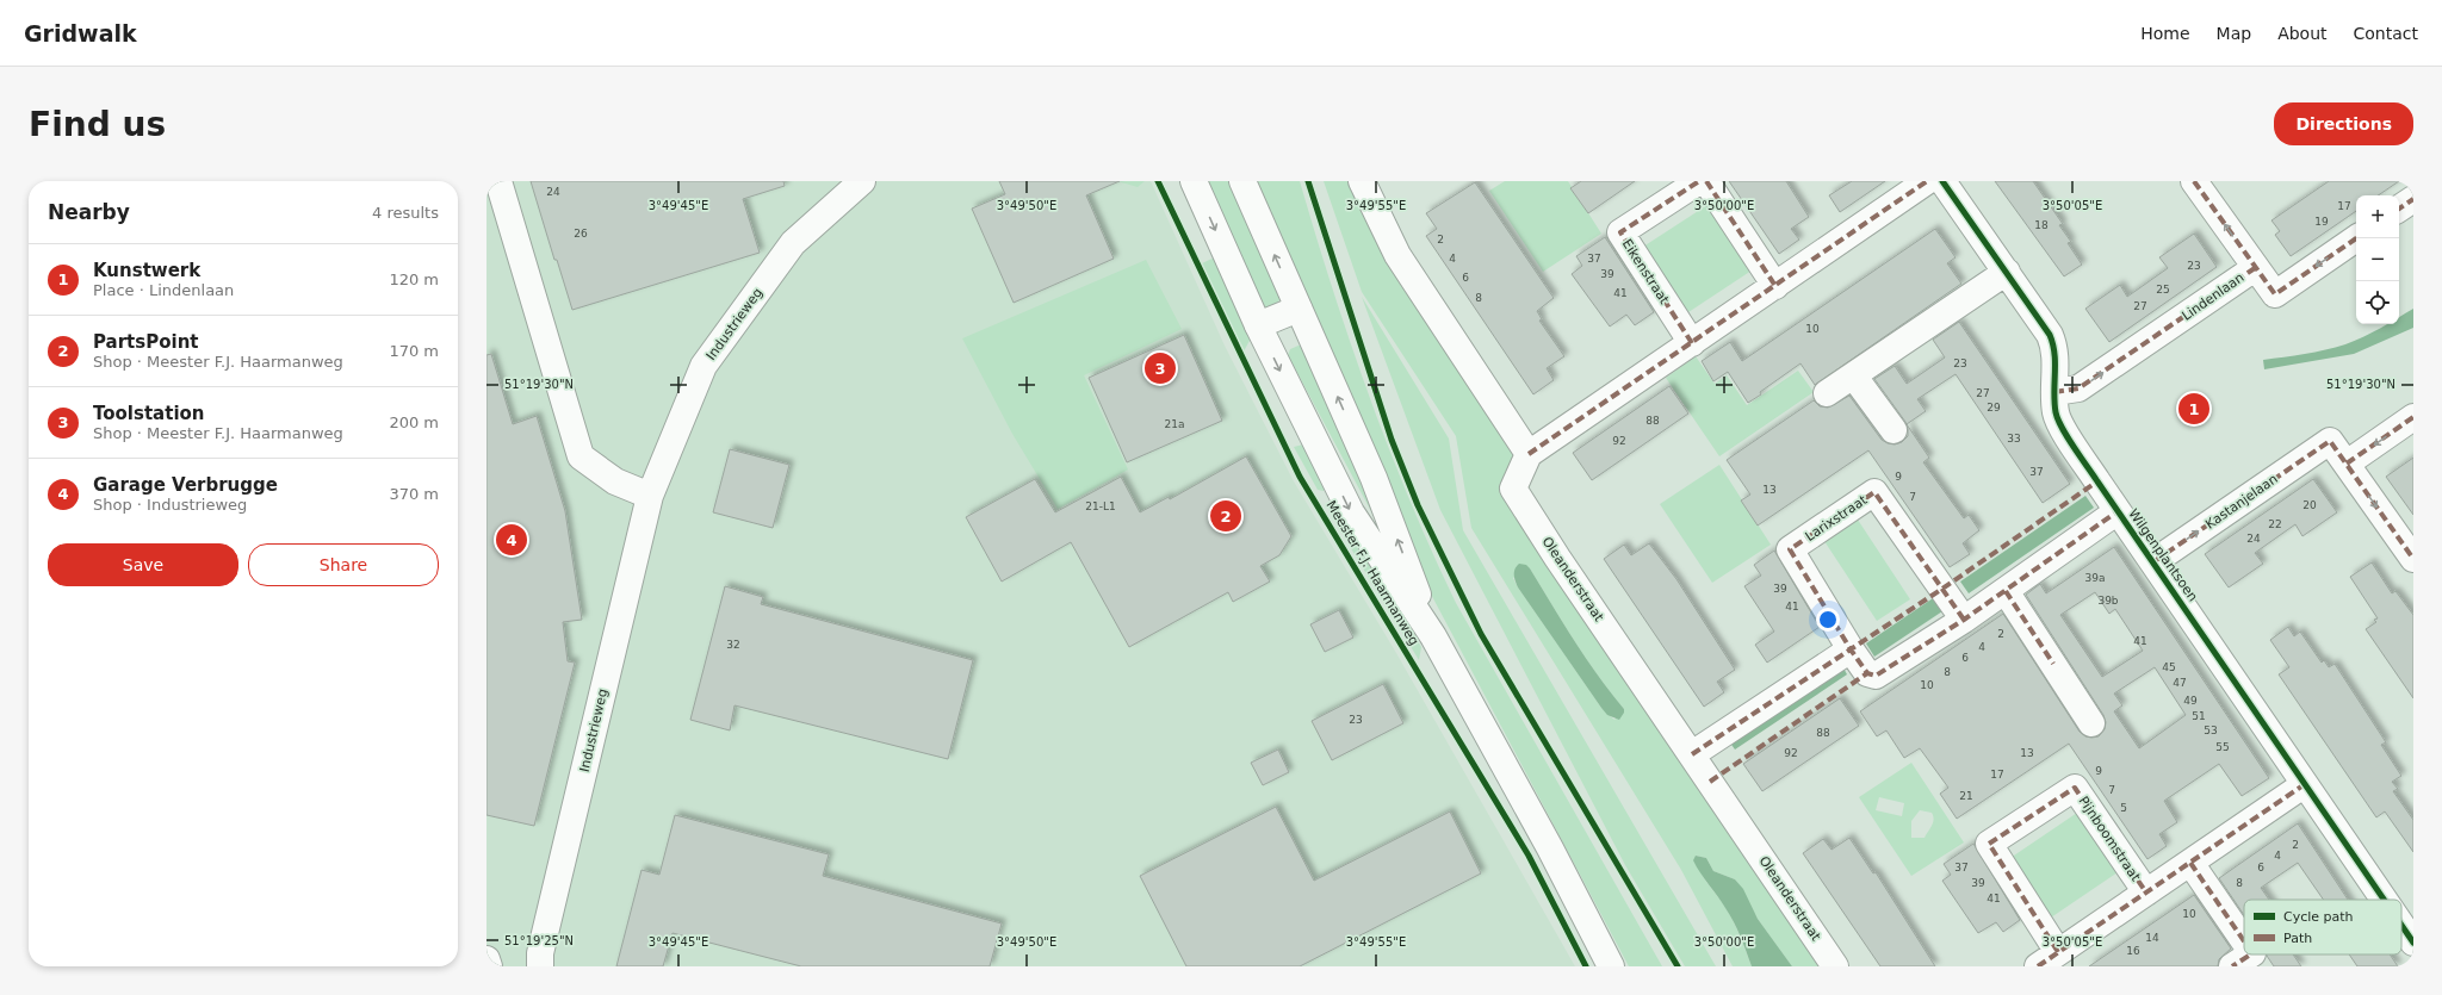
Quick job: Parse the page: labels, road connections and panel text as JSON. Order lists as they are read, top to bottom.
{
  "streets": {
    "street": [
      "Eikenstraat",
      "Lindenlaan",
      "Industrieweg",
      "Kastanjelaan",
      "Larixstraat",
      "Wilgenplantsoen",
      "Meester F.J. Haarmanweg",
      "Oleanderstraat",
      "Pijnboomstraat"
    ]
  },
  "crossings": [
    ["Lindenlaan", "Wilgenplantsoen"],
    ["Kastanjelaan", "Wilgenplantsoen"],
    ["Larixstraat", "Wilgenplantsoen"],
    ["Wilgenplantsoen", "Pijnboomstraat"]
  ],
  "one_way": ["Kastanjelaan"],
  "house_numbers": [
    "24",
    "17",
    "19",
    "18",
    "26",
    "2",
    "4",
    "37",
    "23",
    "39",
    "6",
    "25",
    "41",
    "8",
    "27",
    "10",
    "23",
    "27",
    "29",
    "88",
    "21a",
    "33",
    "92",
    "37",
    "9",
    "13",
    "7",
    "20",
    "21-L1",
    "22",
    "24",
    "39a",
    "39",
    "39b",
    "41",
    "2",
    "41",
    "32",
    "4",
    "6",
    "45",
    "8",
    "47",
    "10",
    "49",
    "51",
    "23",
    "53",
    "88",
    "55",
    "92",
    "13",
    "9",
    "17",
    "7",
    "21",
    "5",
    "2",
    "4",
    "37",
    "6",
    "39",
    "8",
    "41",
    "10",
    "14",
    "16"
  ],
  "legend": ["Cycle path", "Path"],
  "page": {
    "header": "Gridwalk",
    "nav": [
      "Home",
      "Map",
      "About",
      "Contact"
    ],
    "buttons": [
      "Directions",
      ["Save", "Share"]
    ],
    "title": "Find us",
    "heading": ["Nearby", "4 results"],
    "map_buttons": ["+", "−"],
    "list": [
      {
        "mark": "1",
        "name": "Kunstwerk",
        "note": "Place · Lindenlaan",
        "value": "120 m"
      },
      {
        "mark": "2",
        "name": "PartsPoint",
        "note": "Shop · Meester F.J. Haarmanweg",
        "value": "170 m"
      },
      {
        "mark": "3",
        "name": "Toolstation",
        "note": "Shop · Meester F.J. Haarmanweg",
        "value": "200 m"
      },
      {
        "mark": "4",
        "name": "Garage Verbrugge",
        "note": "Shop · Industrieweg",
        "value": "370 m"
      }
    ],
    "pins": [
      "3",
      "1",
      "2",
      "4"
    ]
  },
  "coordinates": [
    "3°49'45\"E",
    "3°49'50\"E",
    "3°49'55\"E",
    "3°50'00\"E",
    "3°50'05\"E",
    "51°19'30\"N",
    "51°19'25\"N"
  ]
}
